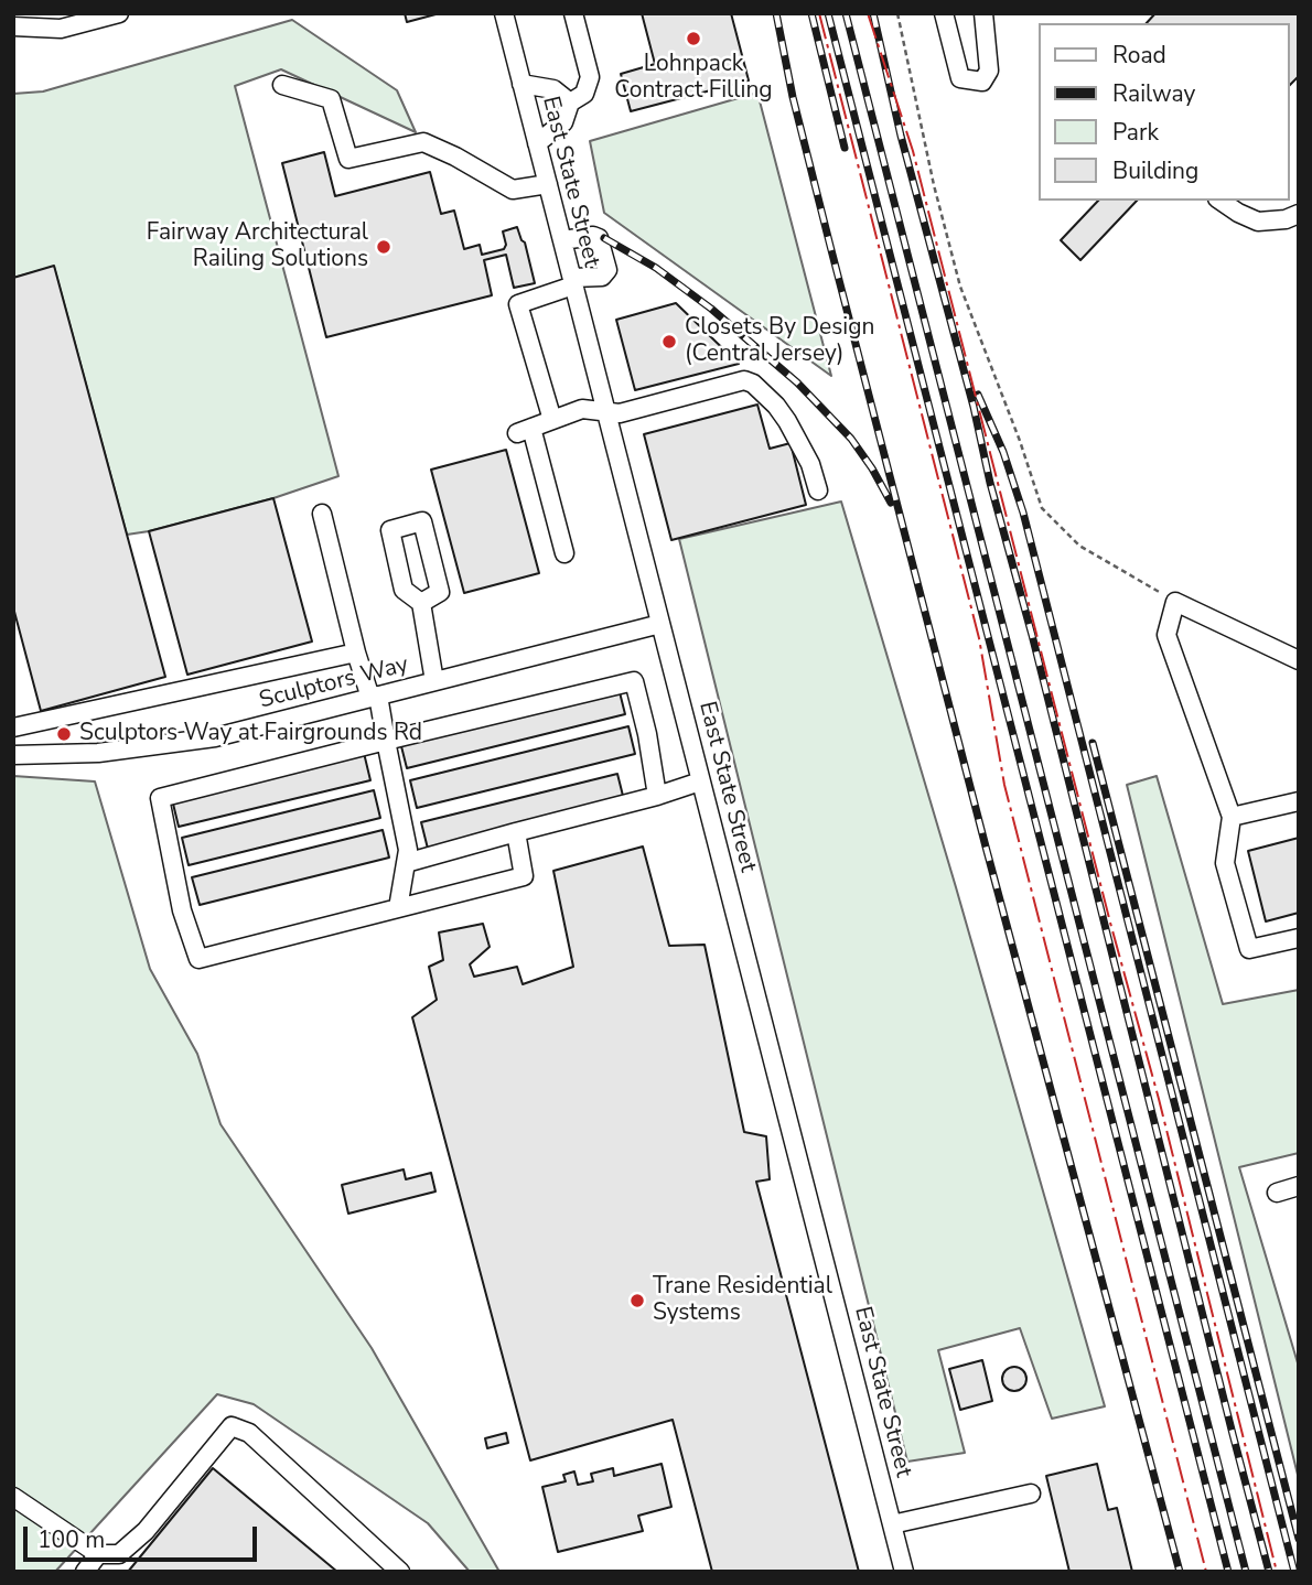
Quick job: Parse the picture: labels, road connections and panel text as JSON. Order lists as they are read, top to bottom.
{
  "streets": {
    "street": ["East State Street", "Sculptors Way"]
  },
  "crossings": [
    ["East State Street", "Sculptors Way"]
  ],
  "places": [
    "Lohnpack Contract Filling",
    "Fairway Architectural Railing Solutions",
    "Closets By Design (Central Jersey)",
    "Sculptors Way at Fairgrounds Rd",
    "Trane Residential Systems"
  ],
  "legend": [
    "Road",
    "Railway",
    "Park",
    "Building"
  ],
  "scale_bar": "100 m"
}
